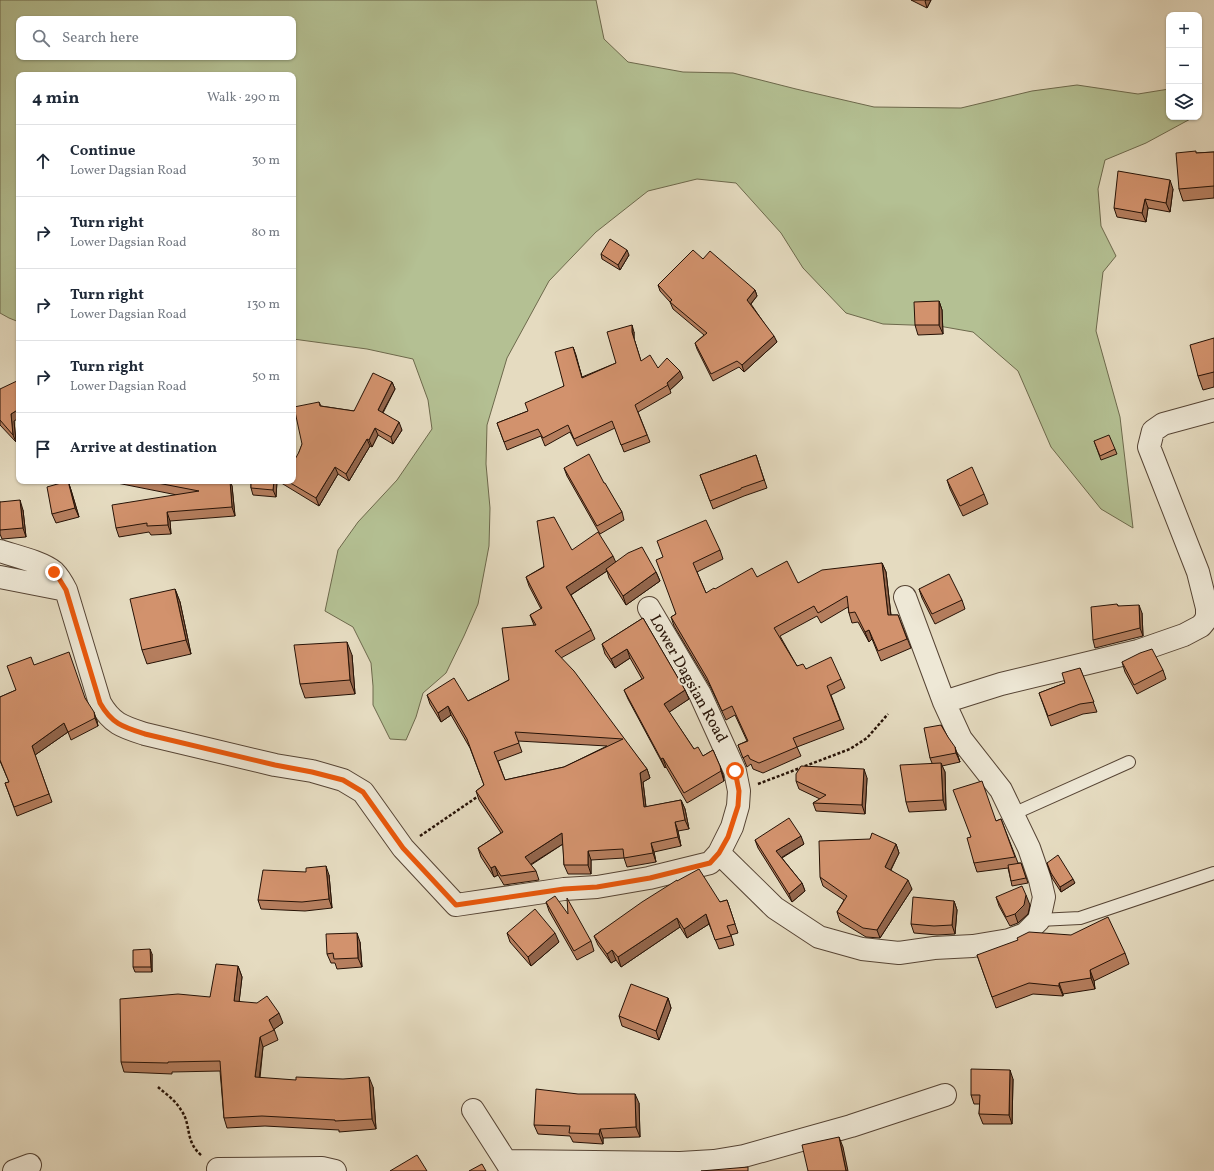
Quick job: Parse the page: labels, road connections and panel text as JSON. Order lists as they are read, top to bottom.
{
  "streets": {
    "street": ["Lower Dagsian Road"]
  },
  "page": {
    "map_buttons": ["+", "−"],
    "search": "Search here",
    "heading": ["4 min", "Walk · 290 m"],
    "list": [
      ["Continue", "Lower Dagsian Road", "30 m"],
      ["Turn right", "Lower Dagsian Road", "80 m"],
      ["Turn right", "Lower Dagsian Road", "130 m"],
      ["Turn right", "Lower Dagsian Road", "50 m"],
      "Arrive at destination"
    ]
  }
}
